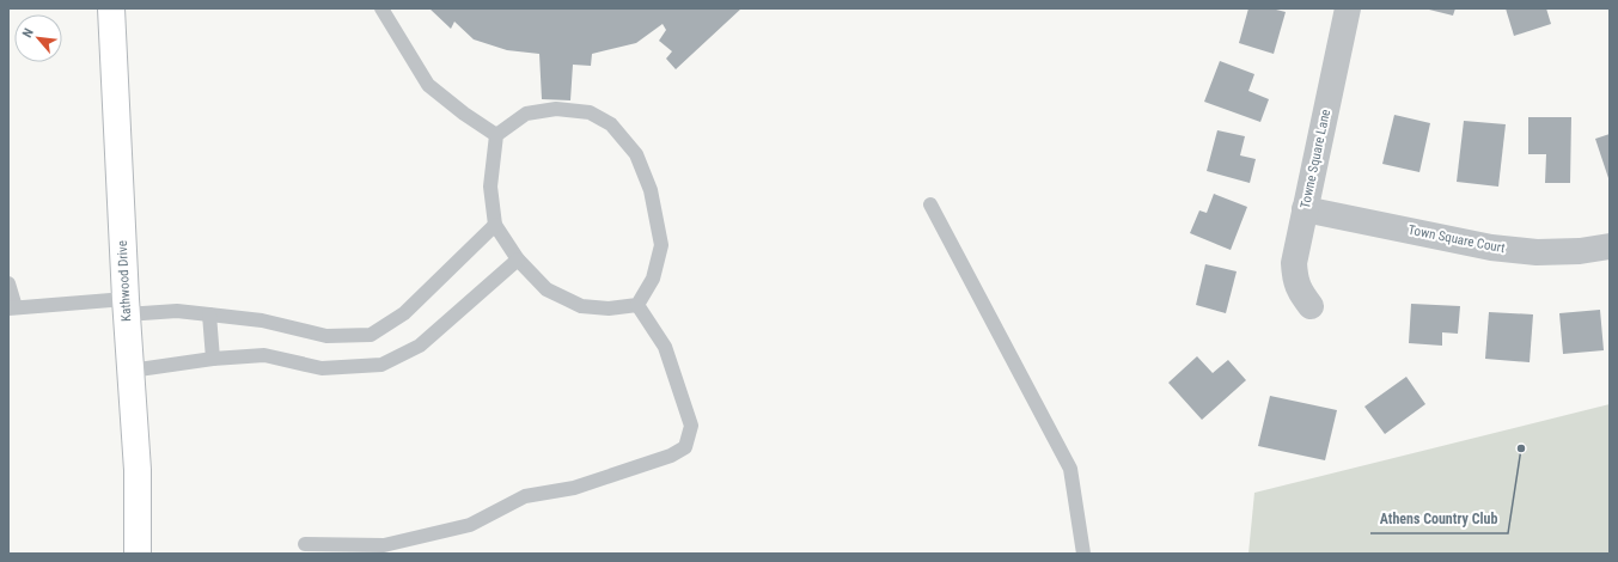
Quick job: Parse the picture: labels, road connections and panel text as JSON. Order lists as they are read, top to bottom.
{
  "streets": {
    "street": ["Towne Square Lane", "Town Square Court", "Kathwood Drive"]
  },
  "crossings": [
    ["Towne Square Lane", "Town Square Court"]
  ],
  "places": ["Athens Country Club"],
  "north": "top left"
}
